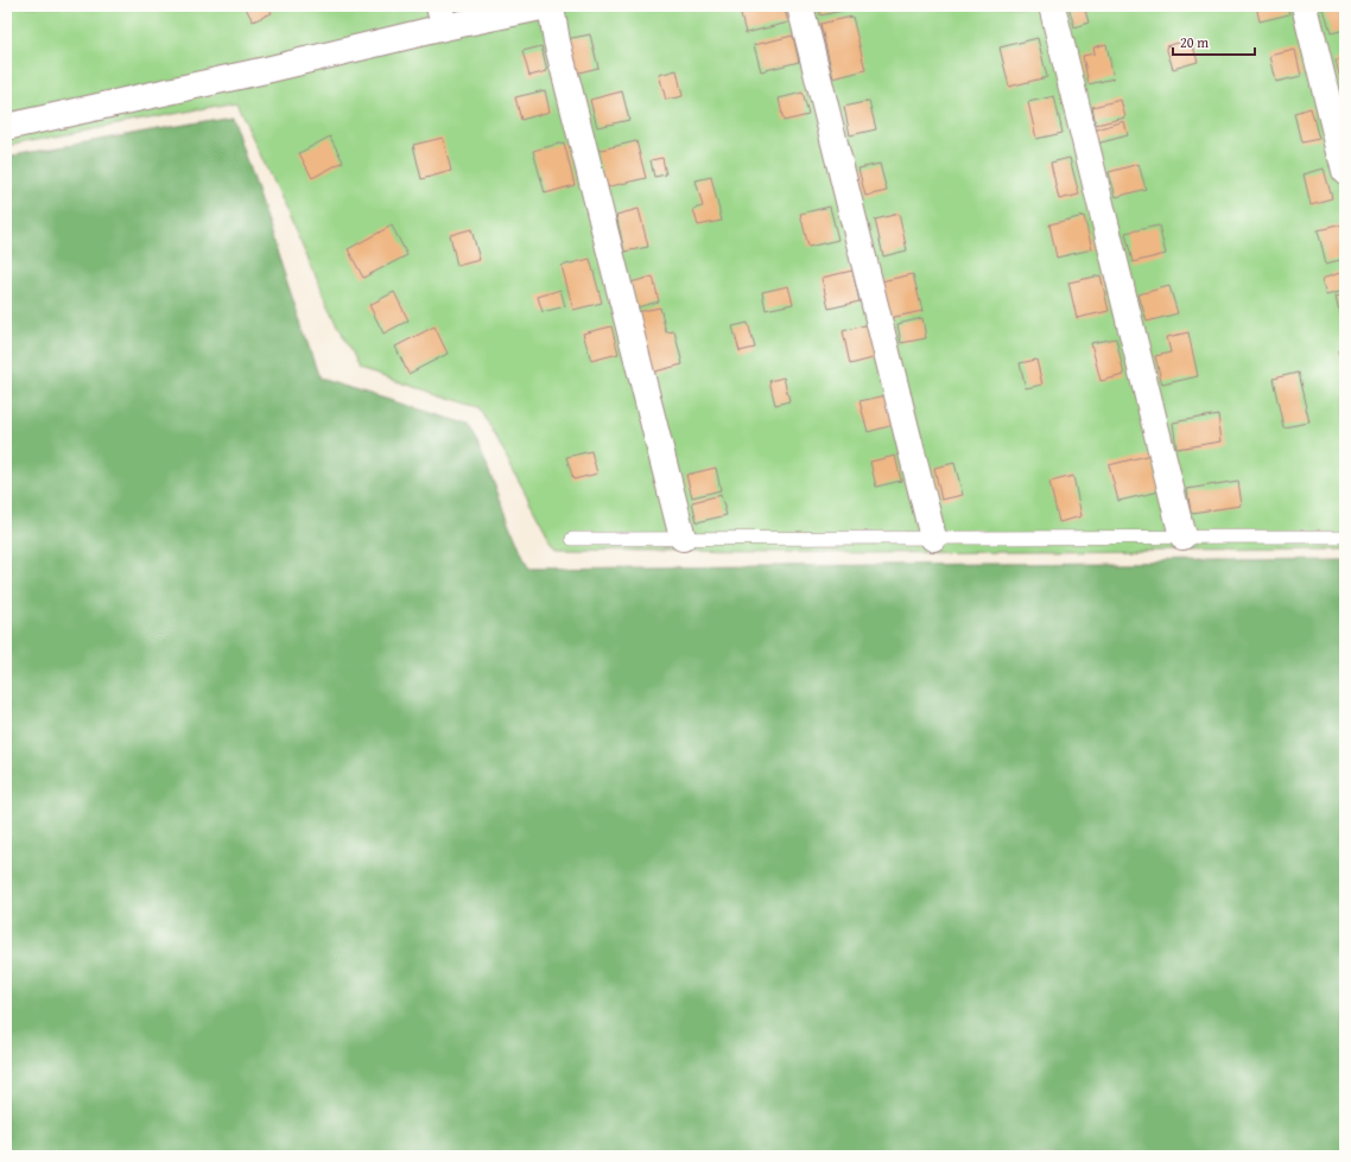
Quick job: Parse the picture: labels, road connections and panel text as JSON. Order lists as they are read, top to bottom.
{
  "scale_bar": "20 m"
}
